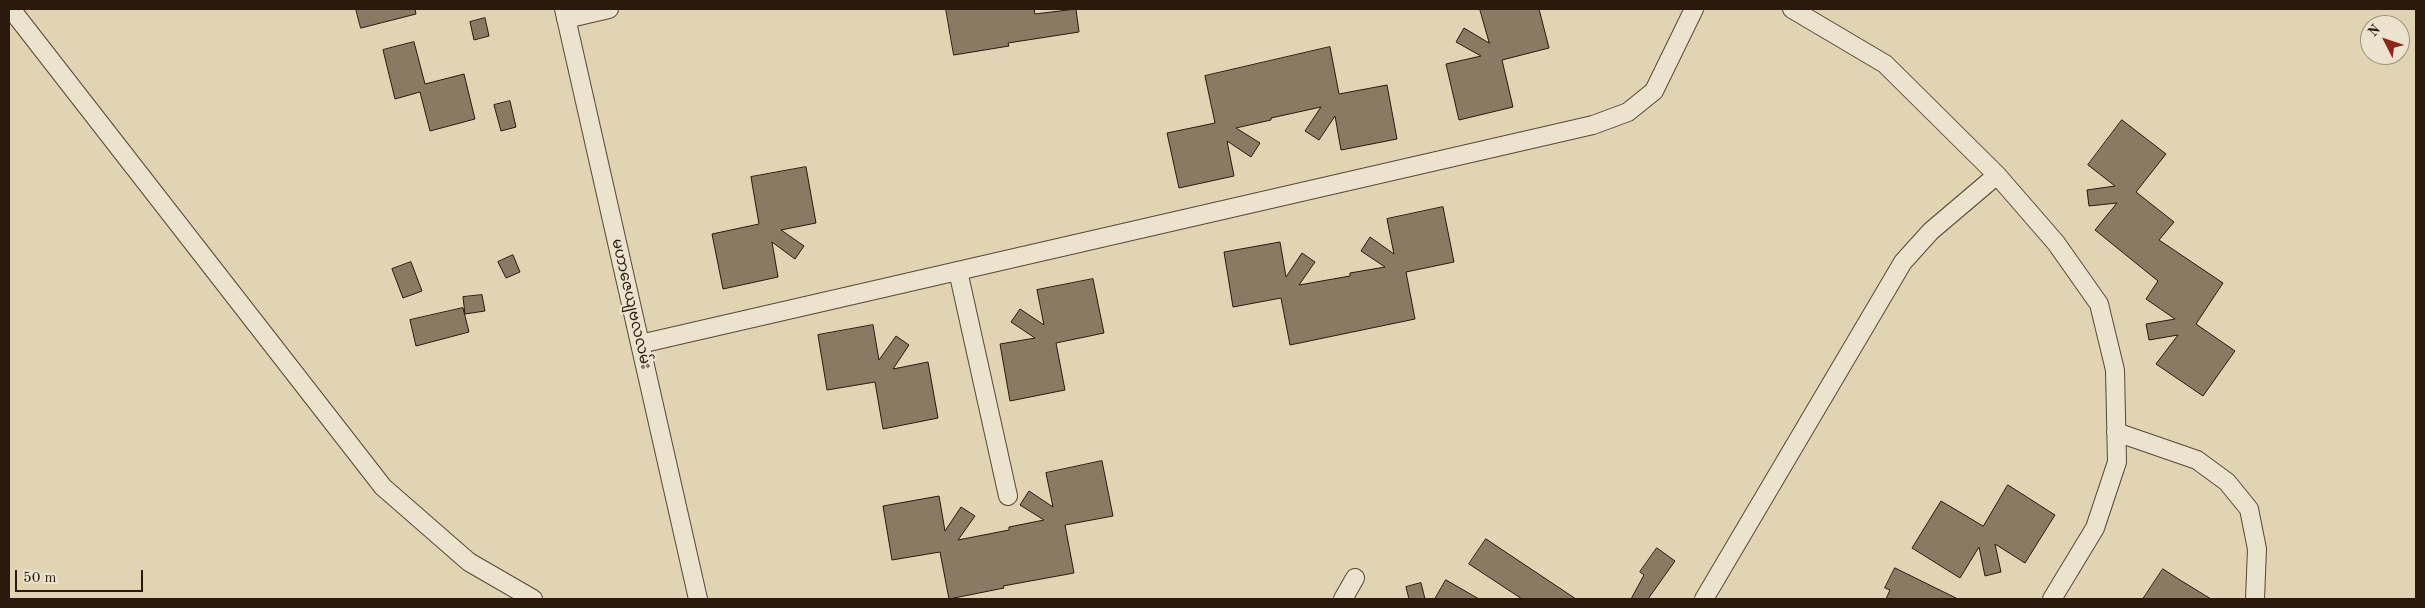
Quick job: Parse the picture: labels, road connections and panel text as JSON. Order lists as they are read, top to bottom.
{
  "streets": {
    "street": ["မဟာဇေယျဗလလမ်း"]
  },
  "scale_bar": "50 m",
  "north": "top left"
}
